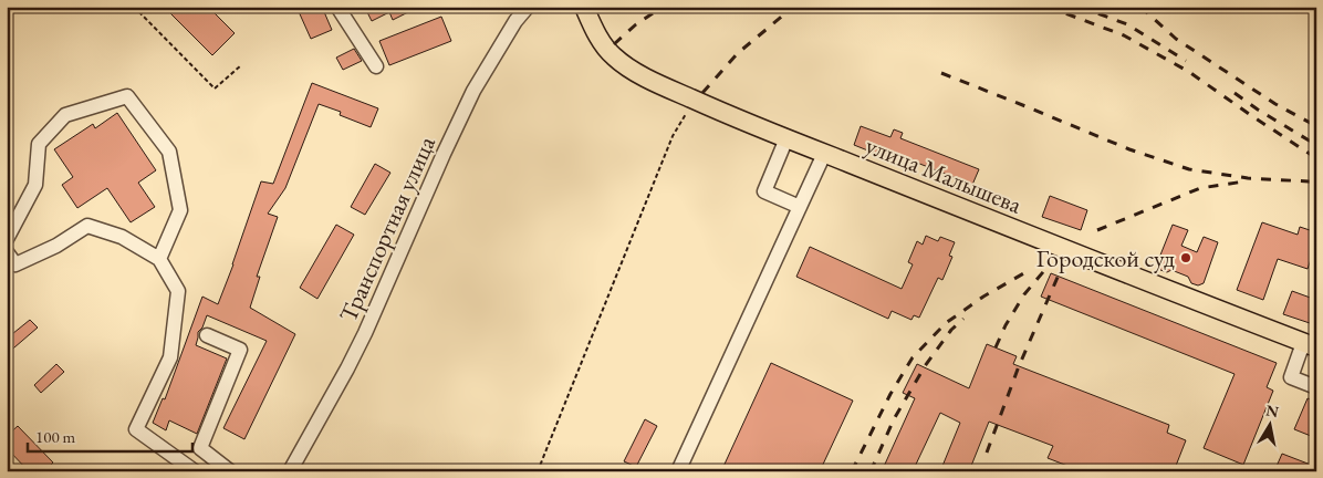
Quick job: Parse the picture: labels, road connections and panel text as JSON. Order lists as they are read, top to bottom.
{
  "streets": {
    "main road": ["улица Малышева"],
    "street": ["Транспортная улица"]
  },
  "places": ["Городской суд"],
  "scale_bar": "100 m",
  "north": "top"
}
